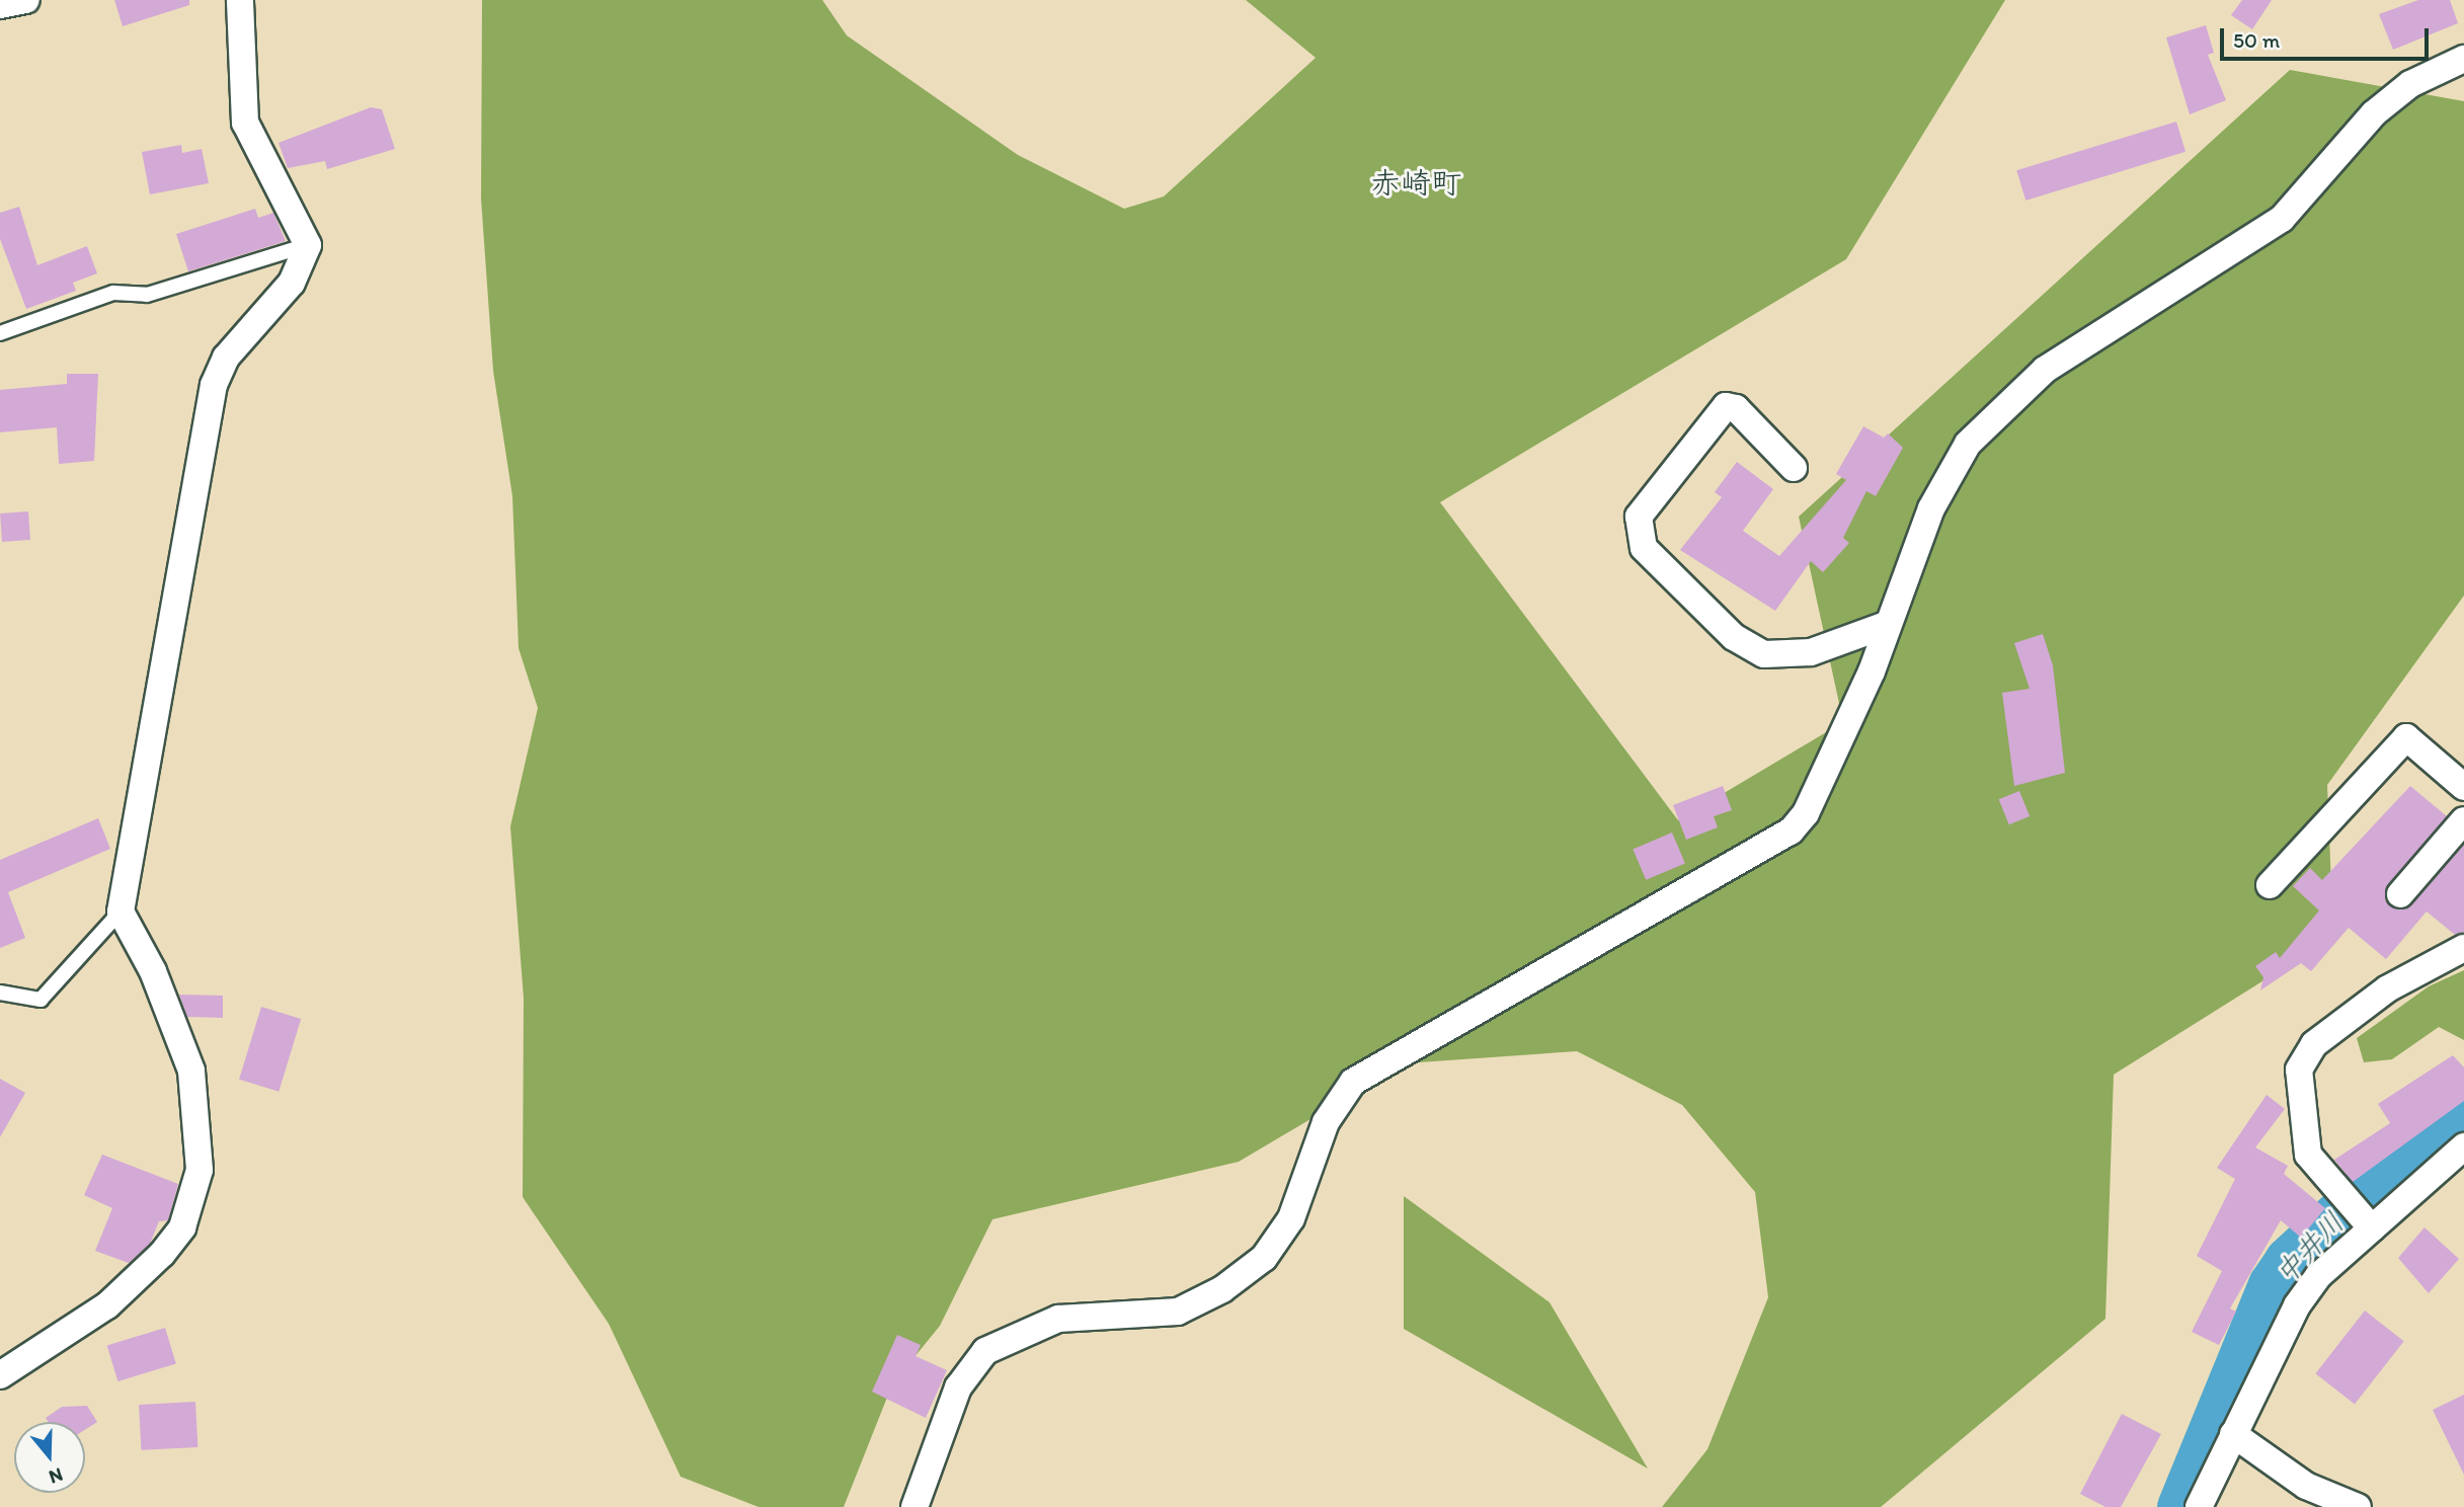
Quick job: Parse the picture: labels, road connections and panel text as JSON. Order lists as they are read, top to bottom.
{
  "districts": ["赤崎町"],
  "water": ["中井川"],
  "scale_bar": "50 m",
  "north": "bottom"
}
